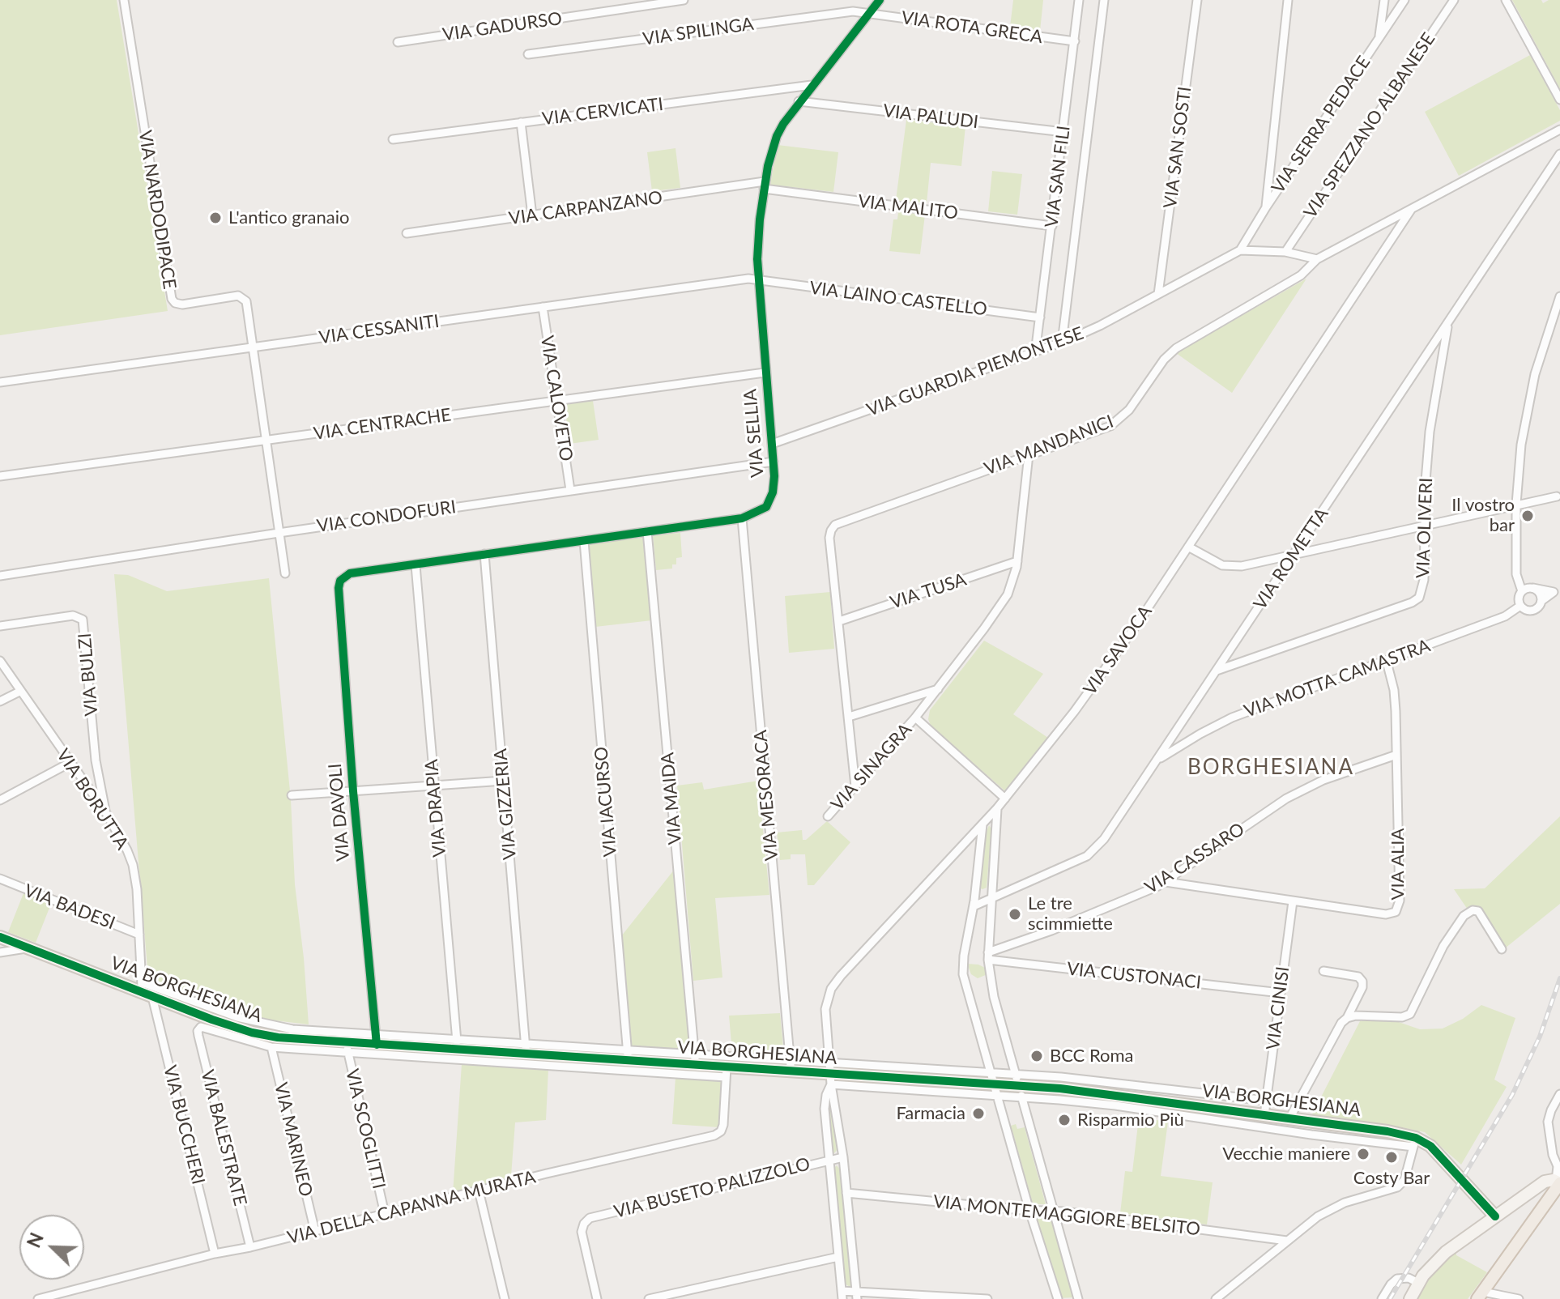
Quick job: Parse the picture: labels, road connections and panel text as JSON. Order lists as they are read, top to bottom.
{
  "streets": {
    "street": [
      "VIA GADURSO",
      "VIA ROTA GRECA",
      "VIA SPILINGA",
      "VIA CERVICATI",
      "VIA PALUDI",
      "VIA SERRA PEDACE",
      "VIA SPEZZANO ALBANESE",
      "VIA SAN SOSTI",
      "VIA SAN FILI",
      "VIA MALITO",
      "VIA CARPANZANO",
      "VIA NARDODIPACE",
      "VIA LAINO CASTELLO",
      "VIA CESSANITI",
      "VIA GUARDIA PIEMONTESE",
      "VIA CALOVETO",
      "VIA CENTRACHE",
      "VIA SELLIA",
      "VIA MANDANICI",
      "VIA CONDOFURI",
      "VIA OLIVERI",
      "VIA ROMETTA",
      "VIA TUSA",
      "VIA SAVOCA",
      "VIA BULZI",
      "VIA MOTTA CAMASTRA",
      "VIA SINAGRA",
      "VIA MESORACA",
      "VIA MAIDA",
      "VIA BORUTTA",
      "VIA IACURSO",
      "VIA GIZZERIA",
      "VIA DRAPIA",
      "VIA DAVOLI",
      "VIA CASSARO",
      "VIA ALIA",
      "VIA BADESI",
      "VIA CUSTONACI",
      "VIA BORGHESIANA",
      "VIA CINISI",
      "VIA BUCCHERI",
      "VIA SCOGLITTI",
      "VIA BALESTRATE",
      "VIA MARINEO",
      "VIA BUSETO PALIZZOLO",
      "VIA DELLA CAPANNA MURATA",
      "VIA MONTEMAGGIORE BELSITO"
    ]
  },
  "crossings": [
    ["VIA ROTA GRECA", "VIA SPILINGA"],
    ["VIA ROTA GRECA", "VIA SAN FILI"],
    ["VIA ROTA GRECA", "VIA SELLIA"],
    ["VIA SPILINGA", "VIA SELLIA"],
    ["VIA CERVICATI", "VIA SELLIA"],
    ["VIA PALUDI", "VIA SAN FILI"],
    ["VIA PALUDI", "VIA SELLIA"],
    ["VIA SERRA PEDACE", "VIA GUARDIA PIEMONTESE"],
    ["VIA SAN SOSTI", "VIA GUARDIA PIEMONTESE"],
    ["VIA SAN FILI", "VIA MALITO"],
    ["VIA SAN FILI", "VIA LAINO CASTELLO"],
    ["VIA SAN FILI", "VIA GUARDIA PIEMONTESE"],
    ["VIA MALITO", "VIA CARPANZANO"],
    ["VIA MALITO", "VIA SELLIA"],
    ["VIA CARPANZANO", "VIA SELLIA"],
    ["VIA NARDODIPACE", "VIA CESSANITI"],
    ["VIA NARDODIPACE", "VIA CENTRACHE"],
    ["VIA NARDODIPACE", "VIA CONDOFURI"],
    ["VIA LAINO CASTELLO", "VIA CESSANITI"],
    ["VIA LAINO CASTELLO", "VIA SELLIA"],
    ["VIA CESSANITI", "VIA CALOVETO"],
    ["VIA CESSANITI", "VIA SELLIA"],
    ["VIA GUARDIA PIEMONTESE", "VIA SELLIA"],
    ["VIA CALOVETO", "VIA CENTRACHE"],
    ["VIA CALOVETO", "VIA CONDOFURI"],
    ["VIA CENTRACHE", "VIA SELLIA"],
    ["VIA SELLIA", "VIA CONDOFURI"],
    ["VIA SELLIA", "VIA MESORACA"],
    ["VIA SELLIA", "VIA MAIDA"],
    ["VIA SELLIA", "VIA IACURSO"],
    ["VIA SELLIA", "VIA GIZZERIA"],
    ["VIA SELLIA", "VIA DRAPIA"],
    ["VIA SELLIA", "VIA DAVOLI"],
    ["VIA MANDANICI", "VIA TUSA"],
    ["VIA MANDANICI", "VIA SAVOCA"],
    ["VIA MANDANICI", "VIA SINAGRA"],
    ["VIA OLIVERI", "VIA ROMETTA"],
    ["VIA ROMETTA", "VIA MOTTA CAMASTRA"],
    ["VIA TUSA", "VIA SINAGRA"],
    ["VIA SAVOCA", "VIA BORGHESIANA"],
    ["VIA BULZI", "VIA BORUTTA"],
    ["VIA MOTTA CAMASTRA", "VIA ALIA"],
    ["VIA MESORACA", "VIA BORGHESIANA"],
    ["VIA MAIDA", "VIA BORGHESIANA"],
    ["VIA BORUTTA", "VIA BADESI"],
    ["VIA BORUTTA", "VIA BORGHESIANA"],
    ["VIA BORUTTA", "VIA BUCCHERI"],
    ["VIA IACURSO", "VIA BORGHESIANA"],
    ["VIA GIZZERIA", "VIA BORGHESIANA"],
    ["VIA DRAPIA", "VIA BORGHESIANA"],
    ["VIA DAVOLI", "VIA BORGHESIANA"],
    ["VIA CASSARO", "VIA ALIA"],
    ["VIA CASSARO", "VIA CUSTONACI"],
    ["VIA ALIA", "VIA CINISI"],
    ["VIA CUSTONACI", "VIA CINISI"],
    ["VIA BORGHESIANA", "VIA CINISI"],
    ["VIA BORGHESIANA", "VIA BUCCHERI"],
    ["VIA BORGHESIANA", "VIA SCOGLITTI"],
    ["VIA BORGHESIANA", "VIA BALESTRATE"],
    ["VIA BORGHESIANA", "VIA MARINEO"],
    ["VIA BORGHESIANA", "VIA DELLA CAPANNA MURATA"],
    ["VIA BUCCHERI", "VIA DELLA CAPANNA MURATA"],
    ["VIA SCOGLITTI", "VIA DELLA CAPANNA MURATA"],
    ["VIA BALESTRATE", "VIA DELLA CAPANNA MURATA"],
    ["VIA MARINEO", "VIA DELLA CAPANNA MURATA"]
  ],
  "districts": ["BORGHESIANA"],
  "places": [
    "L'antico granaio",
    "Il vostro bar",
    "Le tre scimmiette",
    "BCC Roma",
    "Farmacia",
    "Risparmio Più",
    "Vecchie maniere",
    "Costy Bar"
  ],
  "north": "top left"
}
